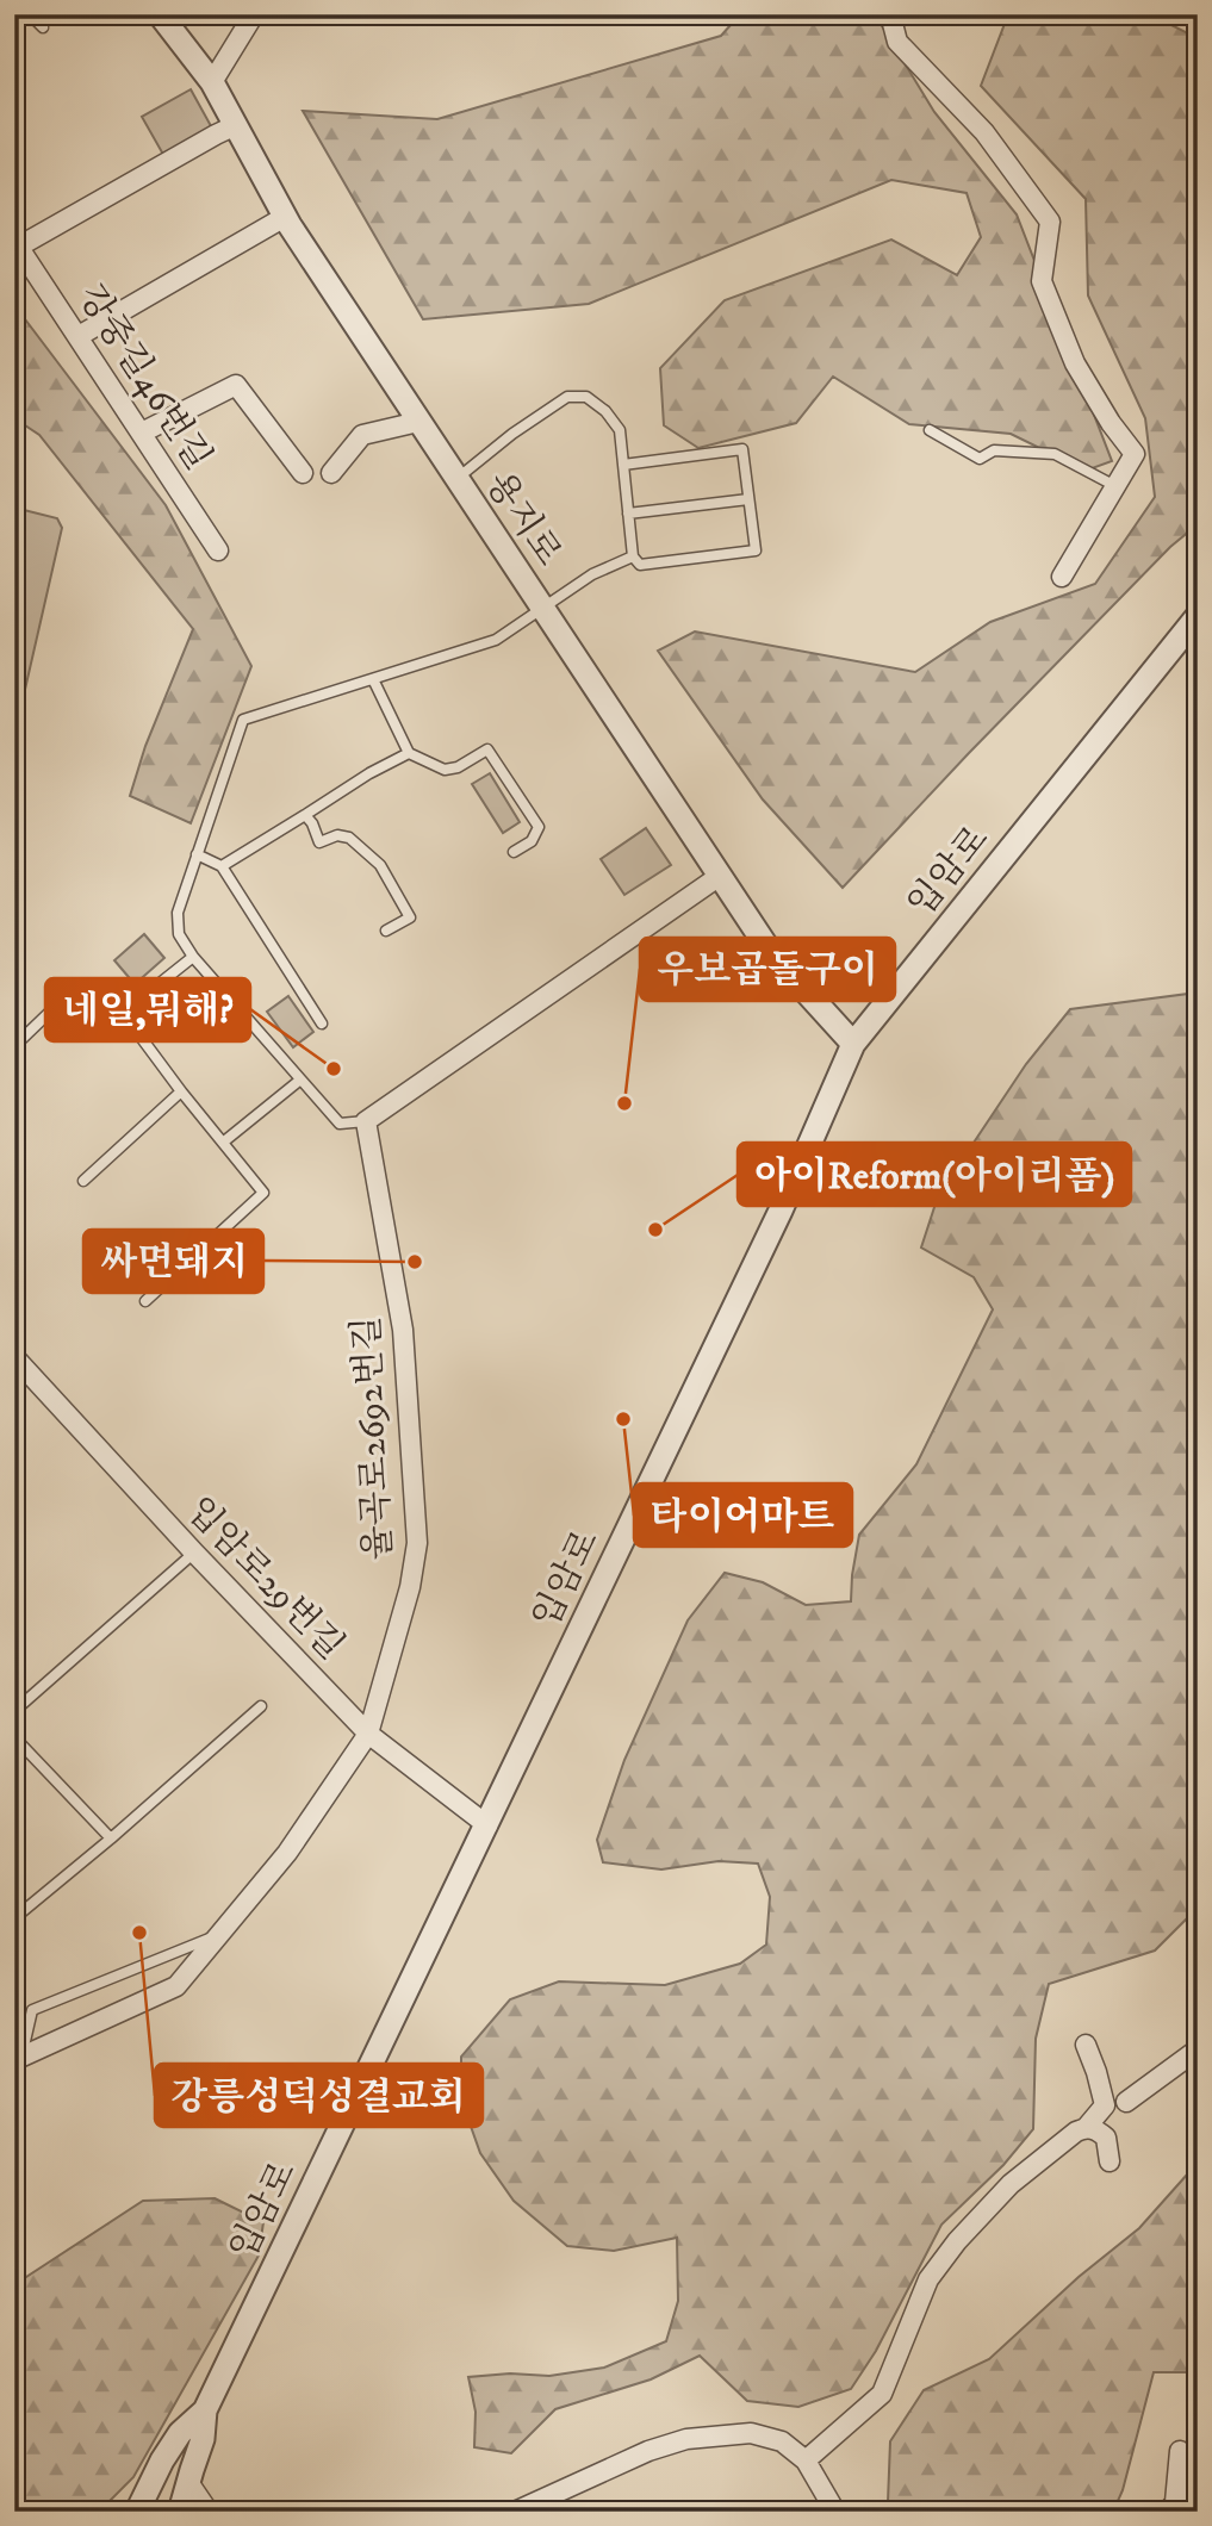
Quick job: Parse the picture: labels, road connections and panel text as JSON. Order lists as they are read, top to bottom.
{
  "streets": {
    "street": [
      "강중길46번길",
      "용지로",
      "입암로",
      "율곡로2692번길",
      "입암로29번길"
    ]
  },
  "crossings": [
    ["용지로", "입암로"],
    ["입암로", "입암로29번길"],
    ["율곡로2692번길", "입암로29번길"]
  ],
  "places": [
    "네일,뭐해?",
    "우보곱돌구이",
    "아이Reform(아이리폼)",
    "싸면돼지",
    "타이어마트",
    "강릉성덕성결교회"
  ]
}
